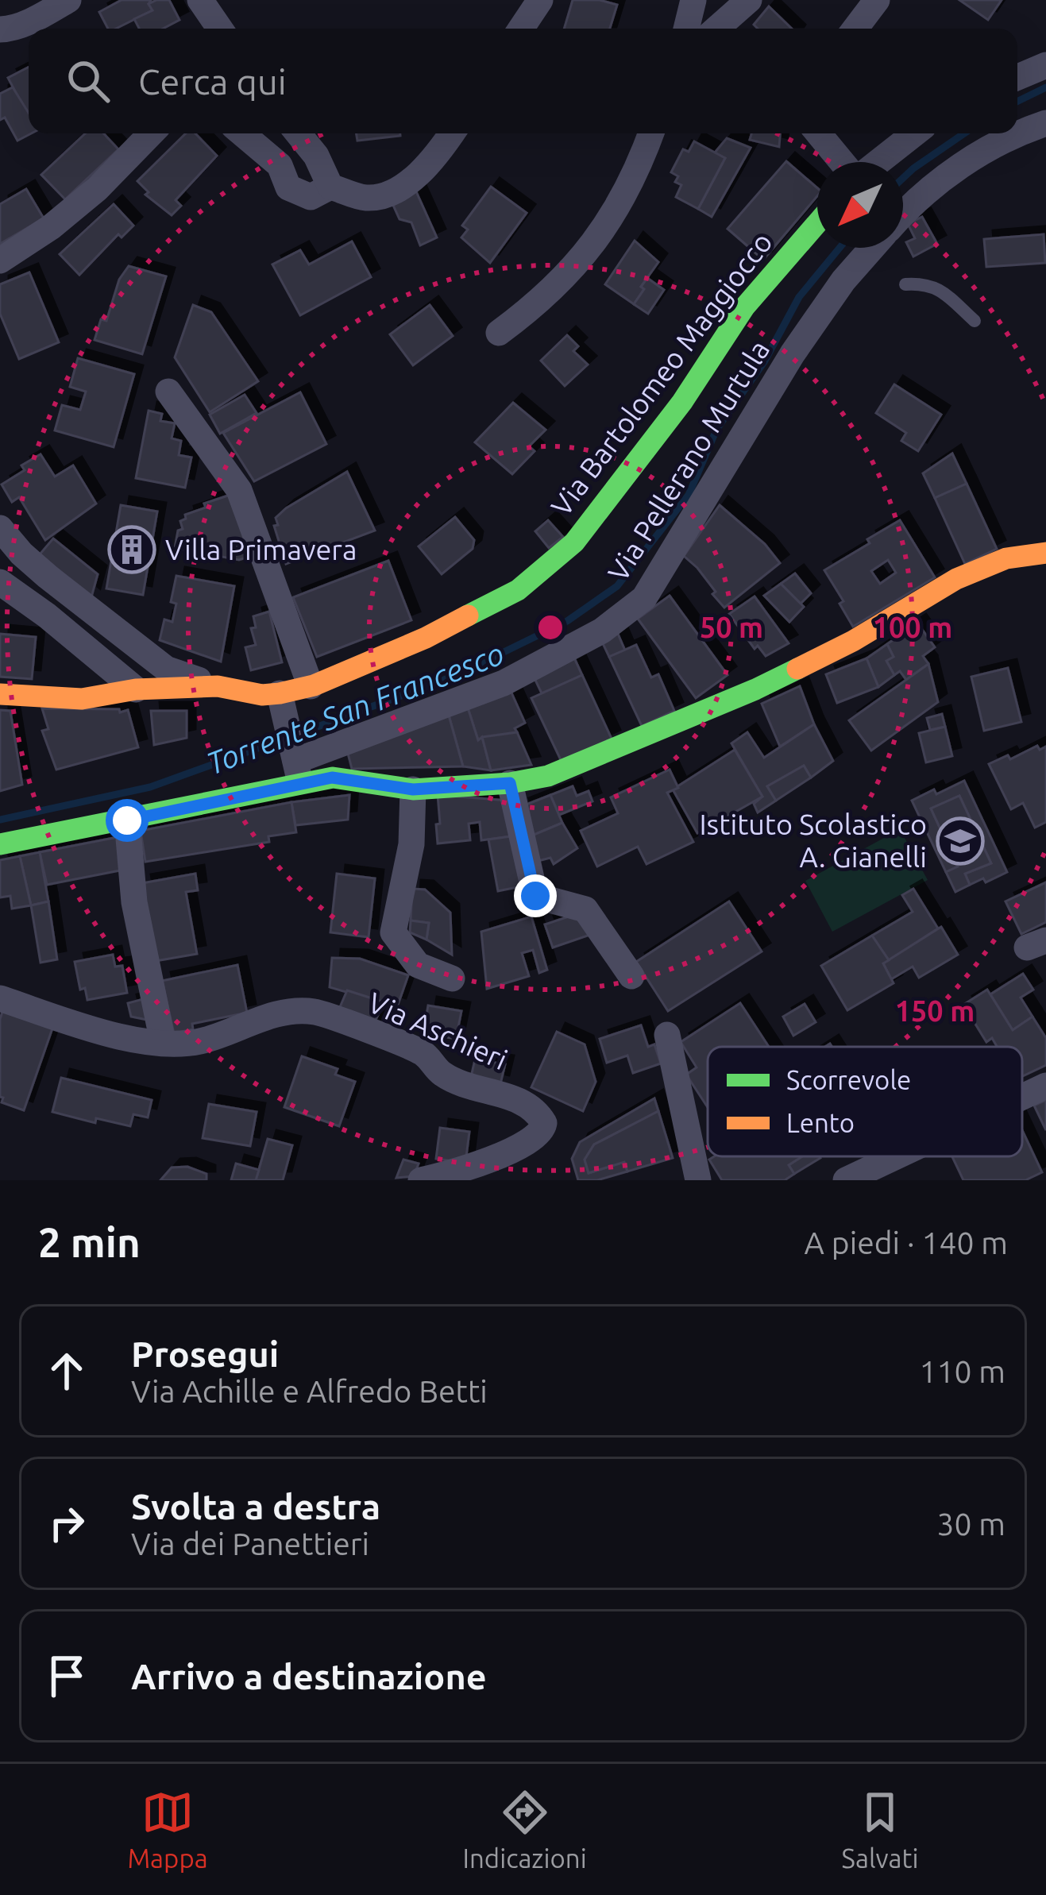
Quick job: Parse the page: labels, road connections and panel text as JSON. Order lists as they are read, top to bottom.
{
  "streets": {
    "street": ["Via Bartolomeo Maggiocco", "Via Pellerano Murtula", "Via Aschieri"]
  },
  "water": ["Torrente San Francesco"],
  "places": {
    "building": ["Villa Primavera"],
    "school or university": ["Istituto Scolastico A. Gianelli"]
  },
  "legend": ["Scorrevole", "Lento"],
  "north": "bottom left",
  "page": {
    "search": "Cerca qui",
    "heading": ["2 min", "A piedi · 140 m"],
    "list": [
      ["Prosegui", "Via Achille e Alfredo Betti", "110 m"],
      ["Svolta a destra", "Via dei Panettieri", "30 m"],
      "Arrivo a destinazione"
    ],
    "nav": ["Mappa", "Indicazioni", "Salvati"]
  },
  "rings": ["50 m", "100 m", "150 m"]
}
